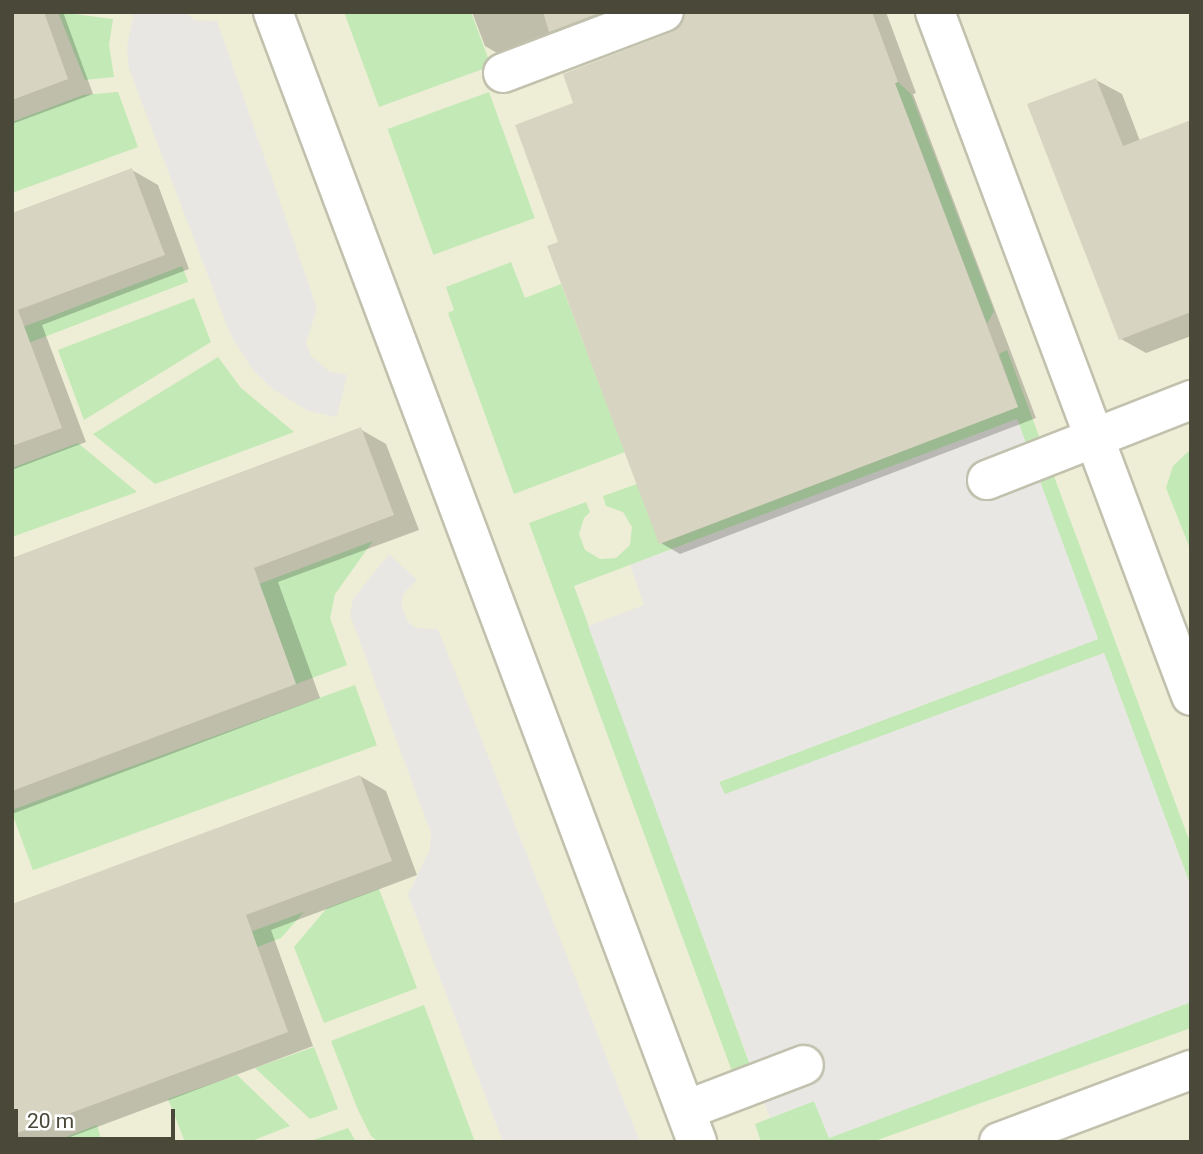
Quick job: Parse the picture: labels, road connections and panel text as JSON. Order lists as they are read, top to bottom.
{
  "scale_bar": "20 m"
}
